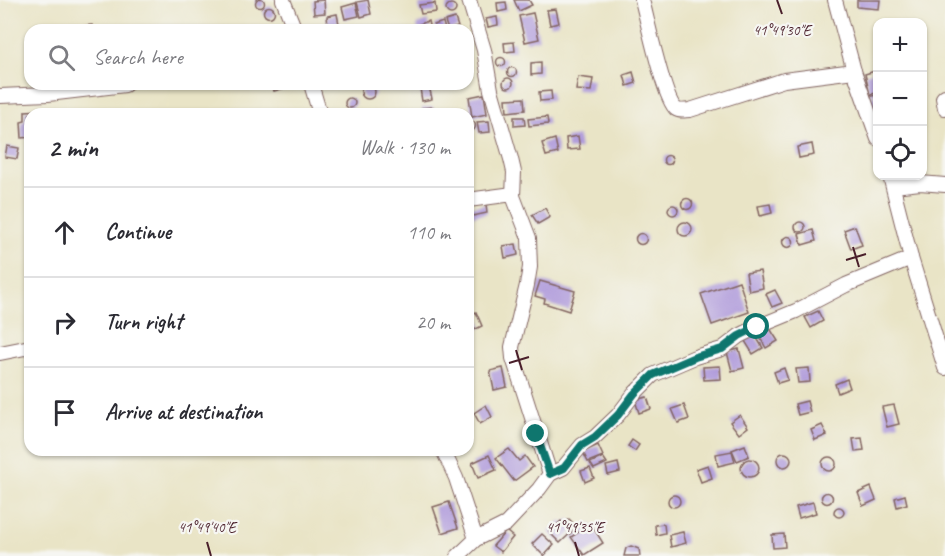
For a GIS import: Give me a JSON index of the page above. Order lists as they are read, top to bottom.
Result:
{
  "page": {
    "map_buttons": ["+", "−"],
    "search": "Search here",
    "heading": ["2 min", "Walk · 130 m"],
    "list": [
      ["Continue", "110 m"],
      ["Turn right", "20 m"],
      "Arrive at destination"
    ]
  },
  "coordinates": ["41°49'30\"E", "41°49'40\"E", "41°49'35\"E"]
}
